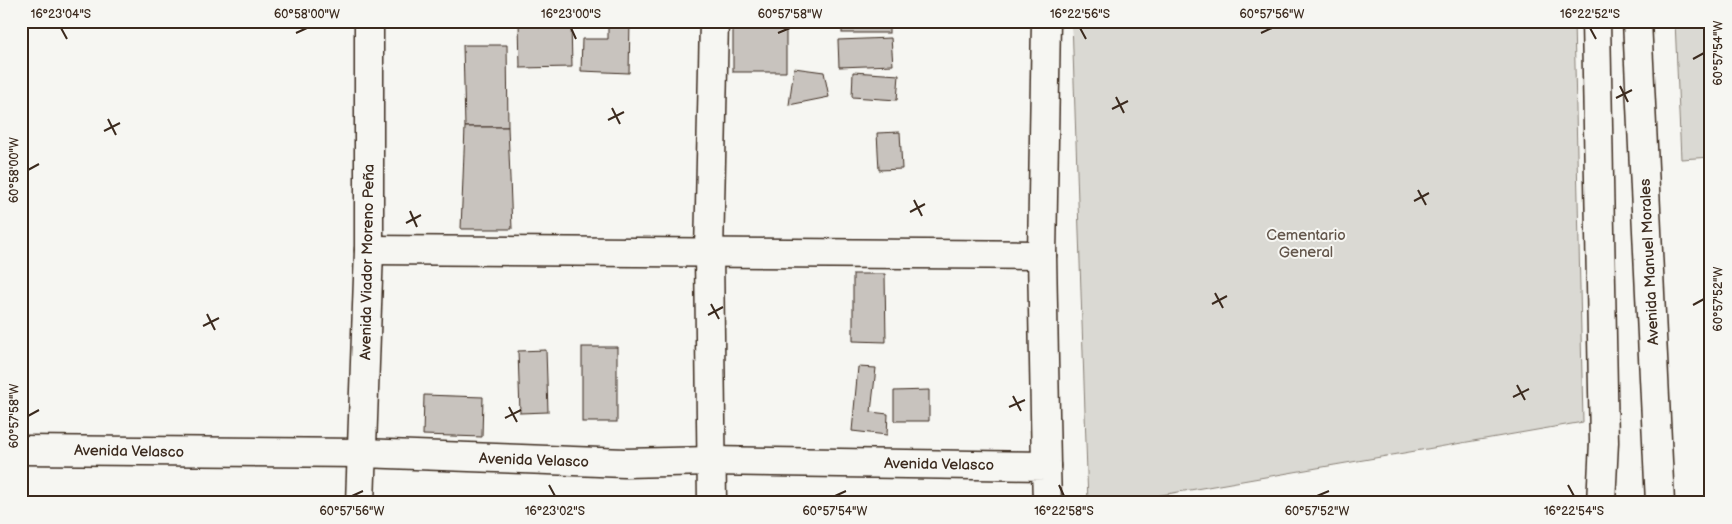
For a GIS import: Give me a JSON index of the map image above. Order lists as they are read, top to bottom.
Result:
{
  "streets": {
    "street": ["Avenida Viador Moreno Peña", "Avenida Manuel Morales", "Avenida Velasco"]
  },
  "crossings": [
    ["Avenida Viador Moreno Peña", "Avenida Velasco"]
  ],
  "parks": ["Cementario General"],
  "coordinates": [
    "16°23'04\"S",
    "60°58'00\"W",
    "16°23'00\"S",
    "60°57'58\"W",
    "16°22'56\"S",
    "60°57'56\"W",
    "16°22'52\"S",
    "60°57'54\"W",
    "60°57'52\"W",
    "16°23'02\"S",
    "16°22'58\"S",
    "16°22'54\"S"
  ]
}
